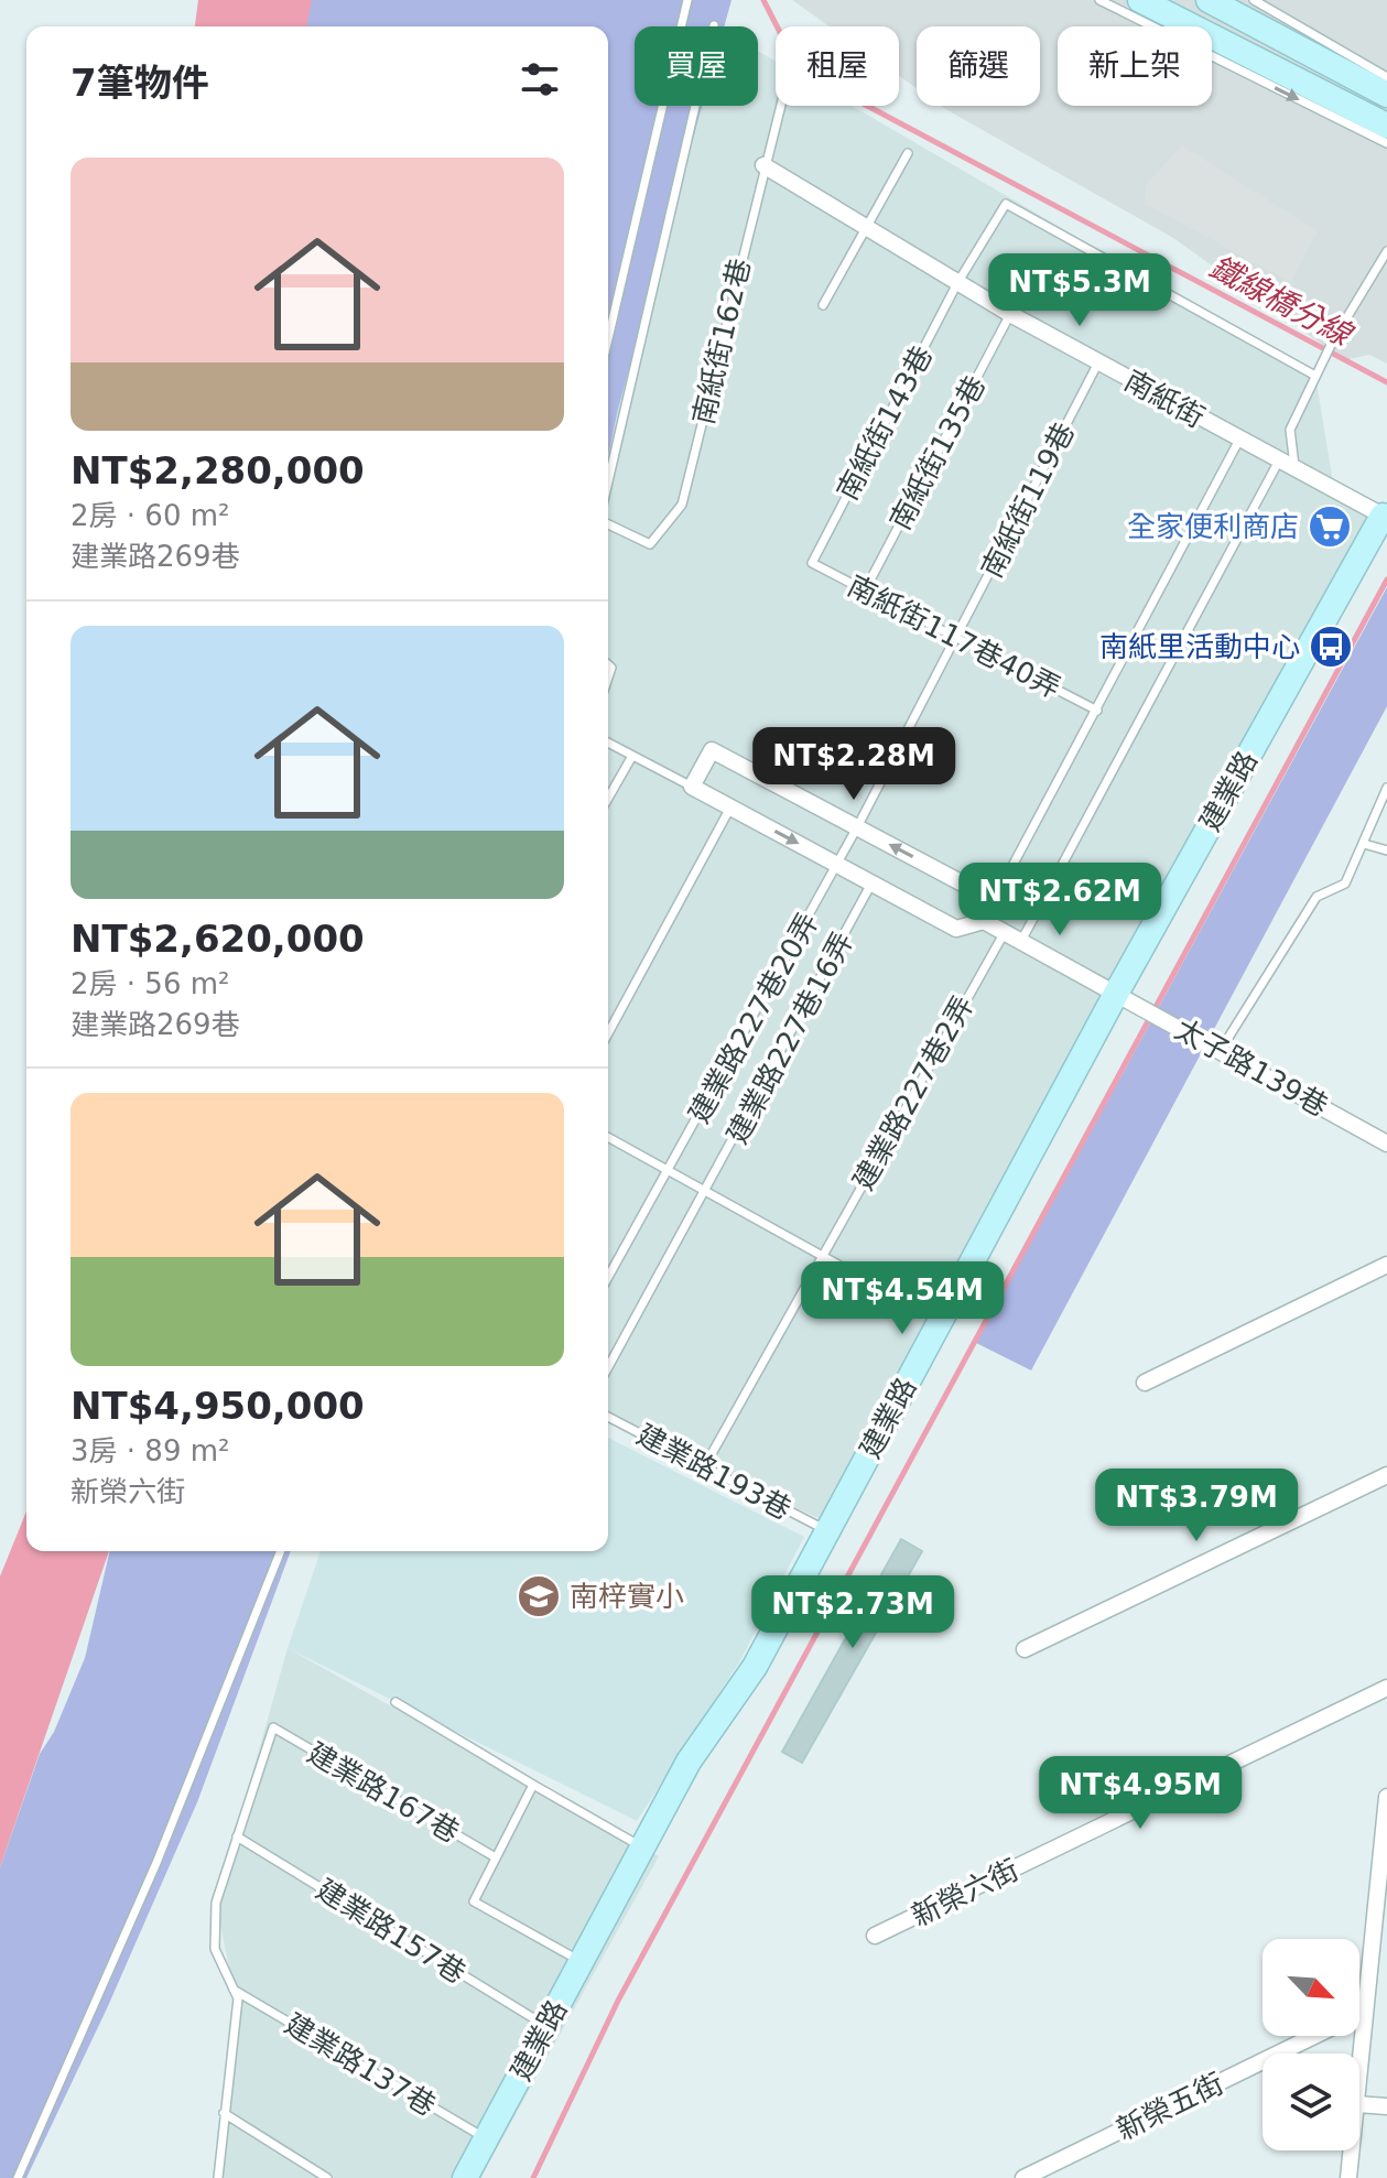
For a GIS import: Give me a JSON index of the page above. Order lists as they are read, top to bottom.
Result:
{
  "streets": {
    "street": [
      "南紙街",
      "建業路",
      "太子路139巷",
      "新榮六街",
      "新榮五街"
    ],
    "lane": [
      "南紙街162巷",
      "南紙街143巷",
      "南紙街135巷",
      "南紙街119巷",
      "南紙街117巷40弄",
      "建業路227巷20弄",
      "建業路227巷16弄",
      "建業路227巷2弄",
      "建業路193巷",
      "建業路167巷",
      "建業路157巷",
      "建業路137巷"
    ]
  },
  "crossings": [
    ["南紙街162巷", "南紙街"],
    ["南紙街", "南紙街143巷"],
    ["南紙街", "南紙街135巷"],
    ["南紙街", "南紙街119巷"],
    ["南紙街", "建業路"],
    ["南紙街143巷", "南紙街117巷40弄"],
    ["南紙街135巷", "南紙街117巷40弄"],
    ["南紙街119巷", "南紙街117巷40弄"],
    ["南紙街119巷", "建業路227巷20弄"],
    ["建業路", "太子路139巷"],
    ["建業路", "建業路193巷"],
    ["建業路", "建業路167巷"],
    ["建業路", "建業路157巷"],
    ["建業路", "建業路137巷"],
    ["太子路139巷", "建業路227巷2弄"],
    ["建業路227巷2弄", "建業路193巷"],
    ["建業路167巷", "建業路157巷"]
  ],
  "water": ["鐵線橋分線"],
  "places": {
    "supermarket": ["全家便利商店"],
    "bus stop": ["南紙里活動中心"],
    "school or university": ["南梓實小"]
  },
  "north": "bottom right",
  "page": {
    "chip": [
      "買屋",
      "租屋",
      "篩選",
      "新上架"
    ],
    "heading": "7筆物件",
    "list": [
      {
        "name": "NT$2,280,000",
        "note": "2房 · 60 m² · 建業路269巷"
      },
      {
        "name": "NT$2,620,000",
        "note": "2房 · 56 m² · 建業路269巷"
      },
      {
        "name": "NT$4,950,000",
        "note": "3房 · 89 m² · 新榮六街"
      }
    ],
    "price": [
      "NT$5.3M",
      "NT$2.28M",
      "NT$2.62M",
      "NT$4.54M",
      "NT$3.79M",
      "NT$2.73M",
      "NT$4.95M"
    ]
  }
}
